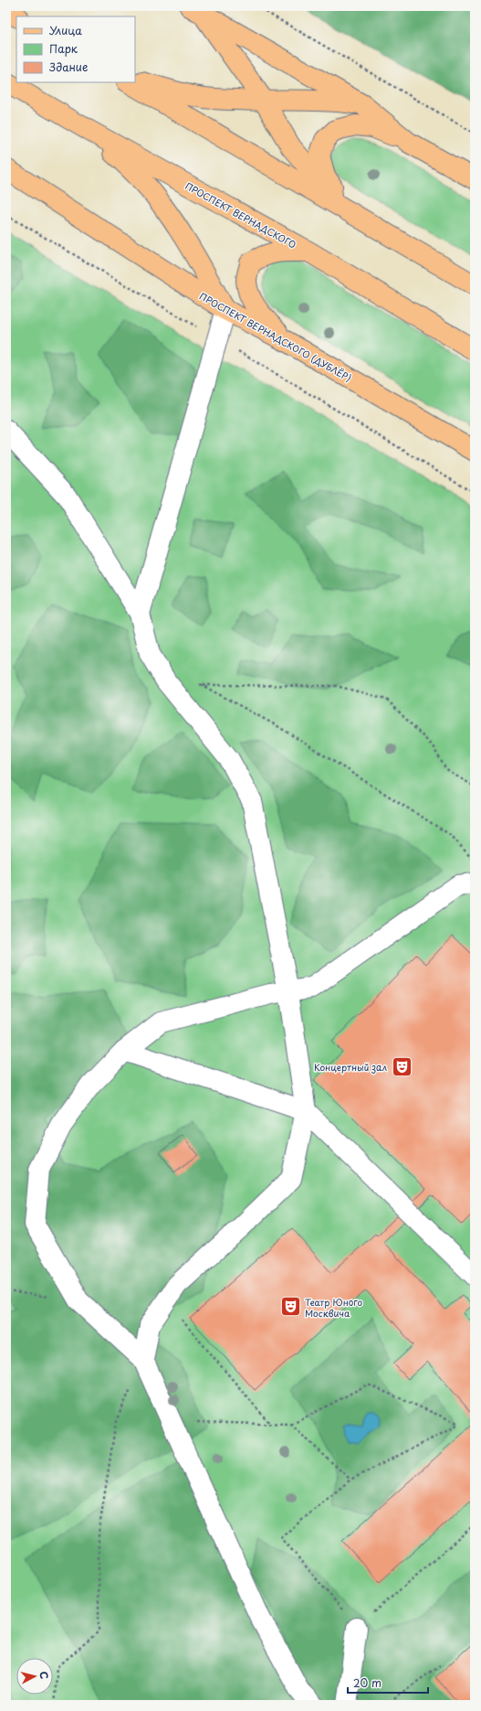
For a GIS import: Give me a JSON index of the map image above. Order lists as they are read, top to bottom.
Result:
{
  "streets": {
    "main road": ["ПРОСПЕКТ ВЕРНАДСКОГО", "ПРОСПЕКТ ВЕРНАДСКОГО (ДУБЛЁР)"]
  },
  "places": {
    "theatre": ["Концертный зал", "Театр Юного Москвича"]
  },
  "legend": ["Улица", "Парк", "Здание"],
  "scale_bar": "20 m",
  "north": "right"
}
